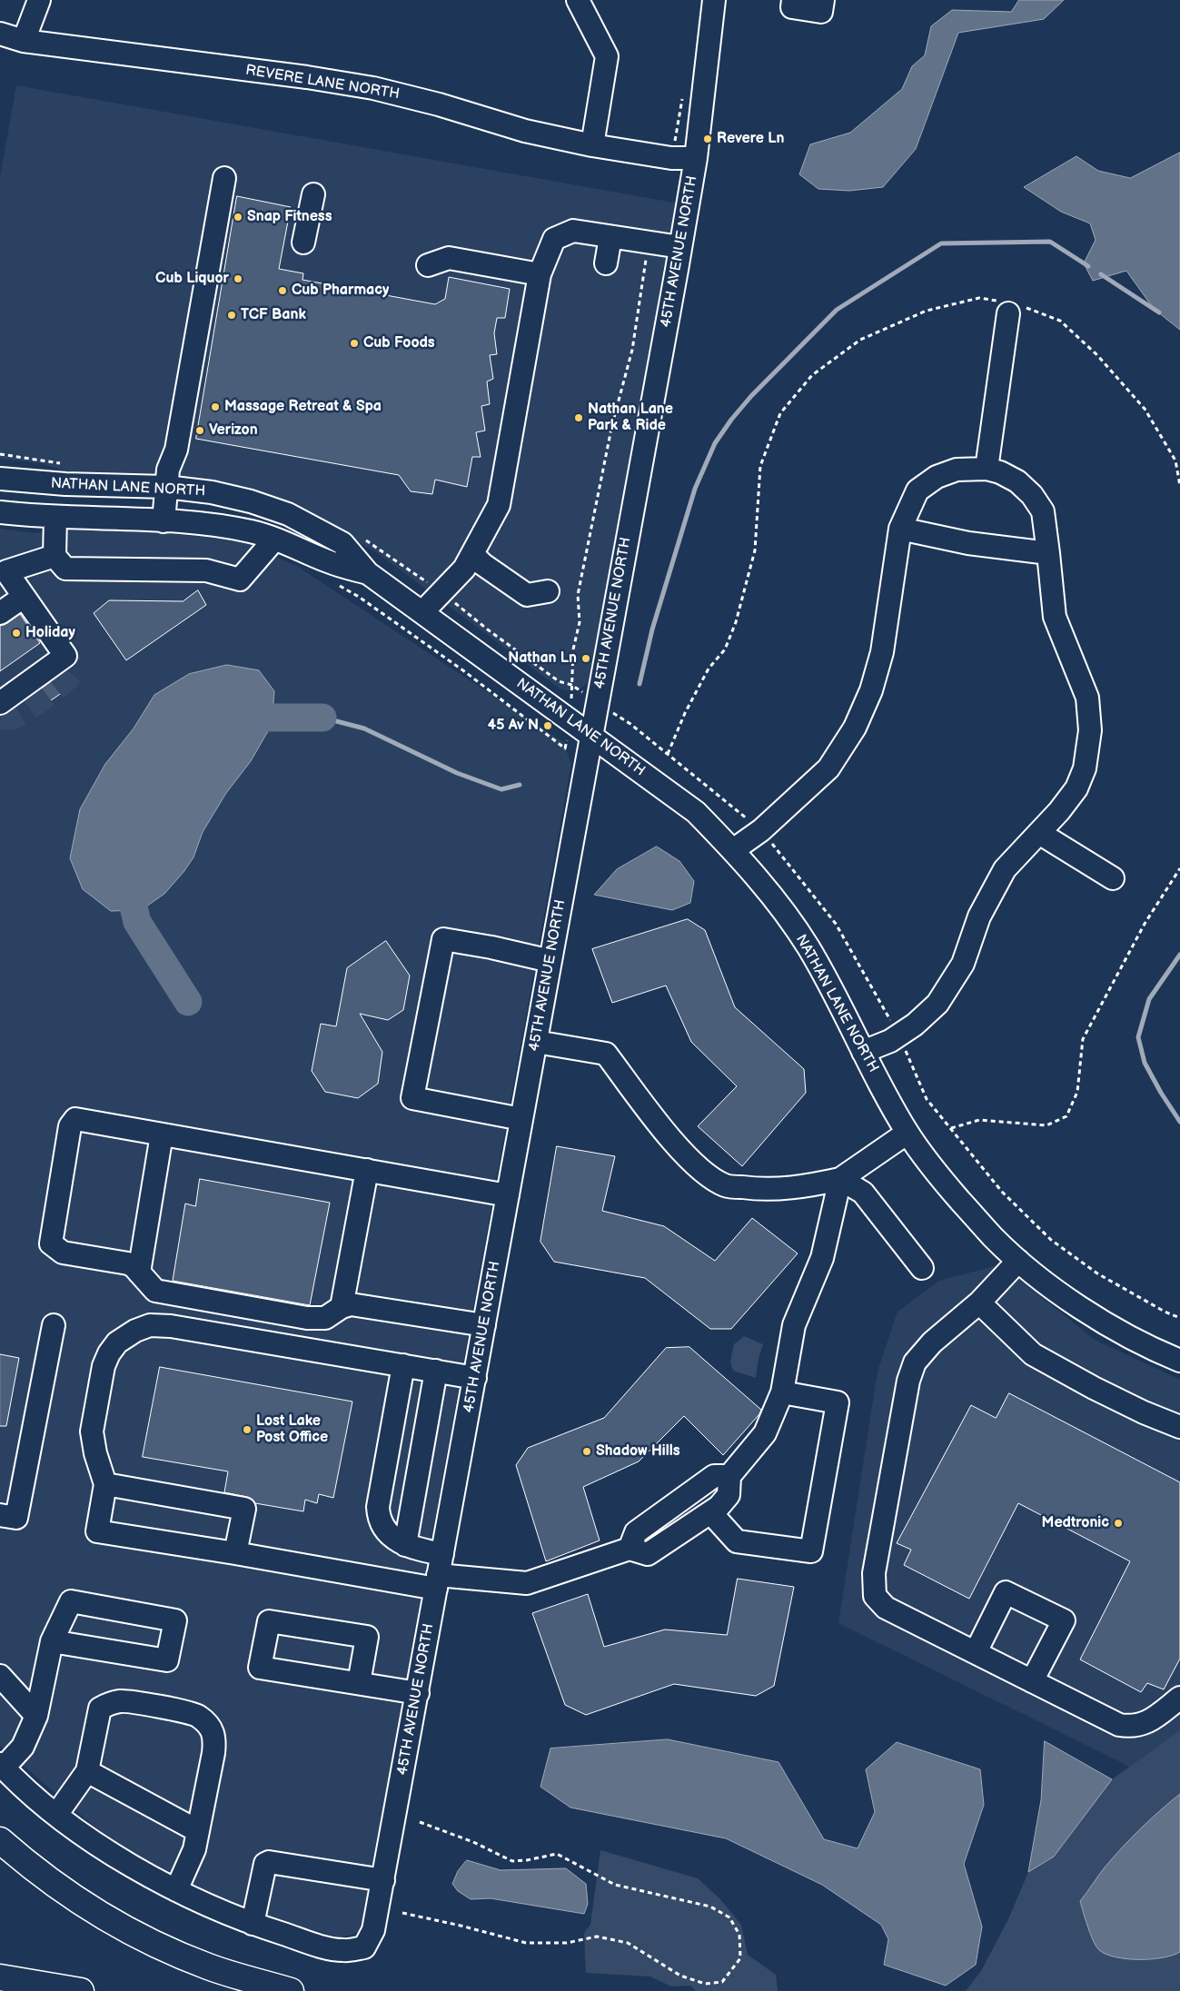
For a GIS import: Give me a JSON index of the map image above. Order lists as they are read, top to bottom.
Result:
{
  "streets": {
    "street": ["REVERE LANE NORTH", "45TH AVENUE NORTH", "NATHAN LANE NORTH"]
  },
  "crossings": [
    ["REVERE LANE NORTH", "45TH AVENUE NORTH"],
    ["45TH AVENUE NORTH", "NATHAN LANE NORTH"]
  ],
  "places": [
    "Revere Ln",
    "Snap Fitness",
    "Cub Liquor",
    "Cub Pharmacy",
    "TCF Bank",
    "Cub Foods",
    "Massage Retreat & Spa",
    "Nathan Lane Park & Ride",
    "Verizon",
    "Holiday",
    "Nathan Ln",
    "45 Av N",
    "Lost Lake Post Office",
    "Shadow Hills",
    "Medtronic"
  ]
}
